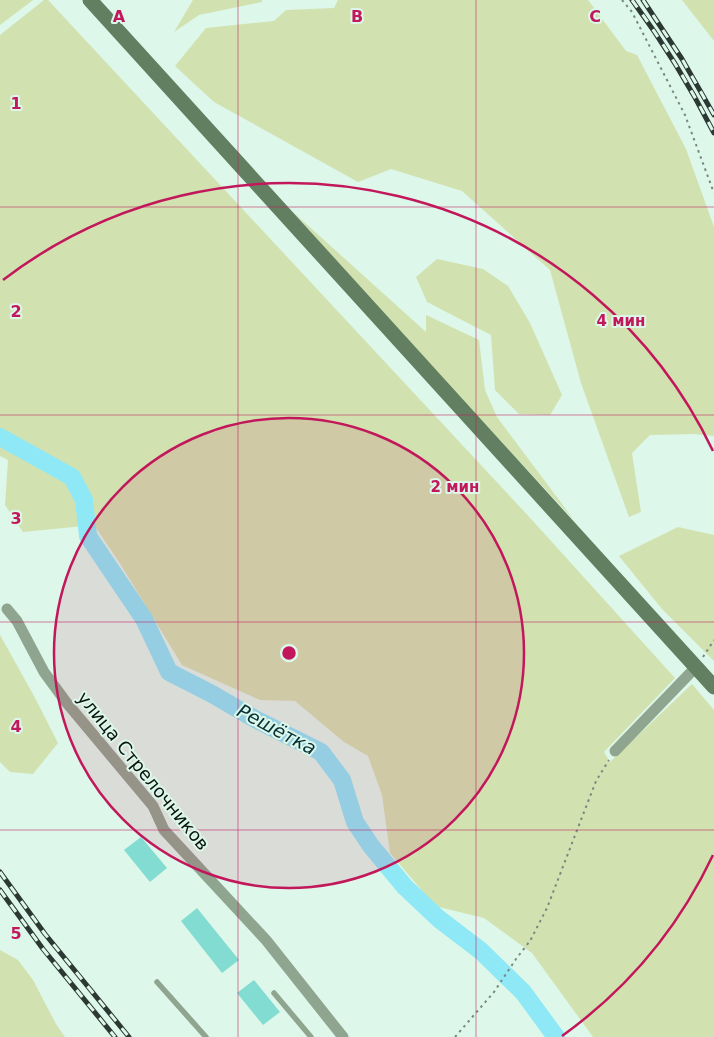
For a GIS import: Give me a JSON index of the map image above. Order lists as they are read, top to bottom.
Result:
{
  "streets": {
    "street": ["улица Стрелочников"]
  },
  "water": ["Решётка"],
  "grid": {
    "columns": ["A", "B", "C"],
    "rows": [
      "1",
      "2",
      "3",
      "4",
      "5"
    ]
  },
  "rings": ["4 мин", "2 мин"]
}
